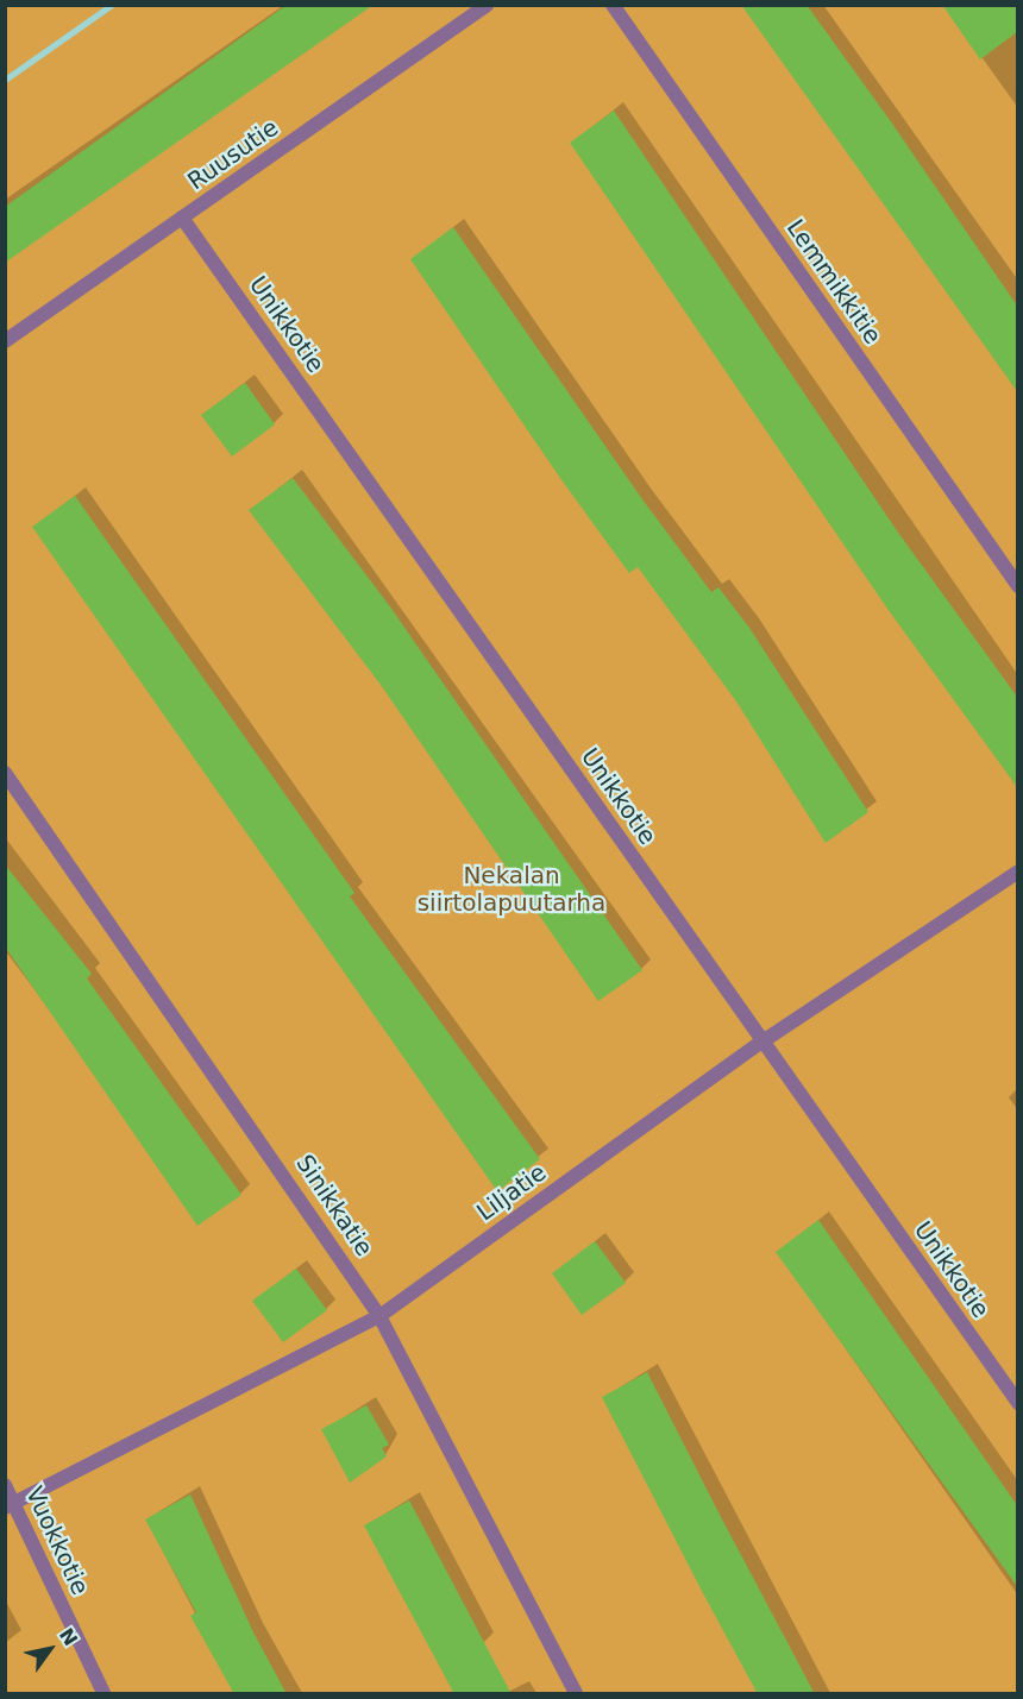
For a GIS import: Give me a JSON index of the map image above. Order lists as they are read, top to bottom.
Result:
{
  "streets": {
    "lane": [
      "Ruusutie",
      "Lemmikkitie",
      "Unikkotie",
      "Liljatie",
      "Sinikkatie",
      "Vuokkotie"
    ]
  },
  "crossings": [
    ["Ruusutie", "Unikkotie"],
    ["Unikkotie", "Liljatie"],
    ["Liljatie", "Sinikkatie"],
    ["Liljatie", "Vuokkotie"]
  ],
  "parks": ["Nekalan siirtolapuutarha"],
  "north": "top right"
}
